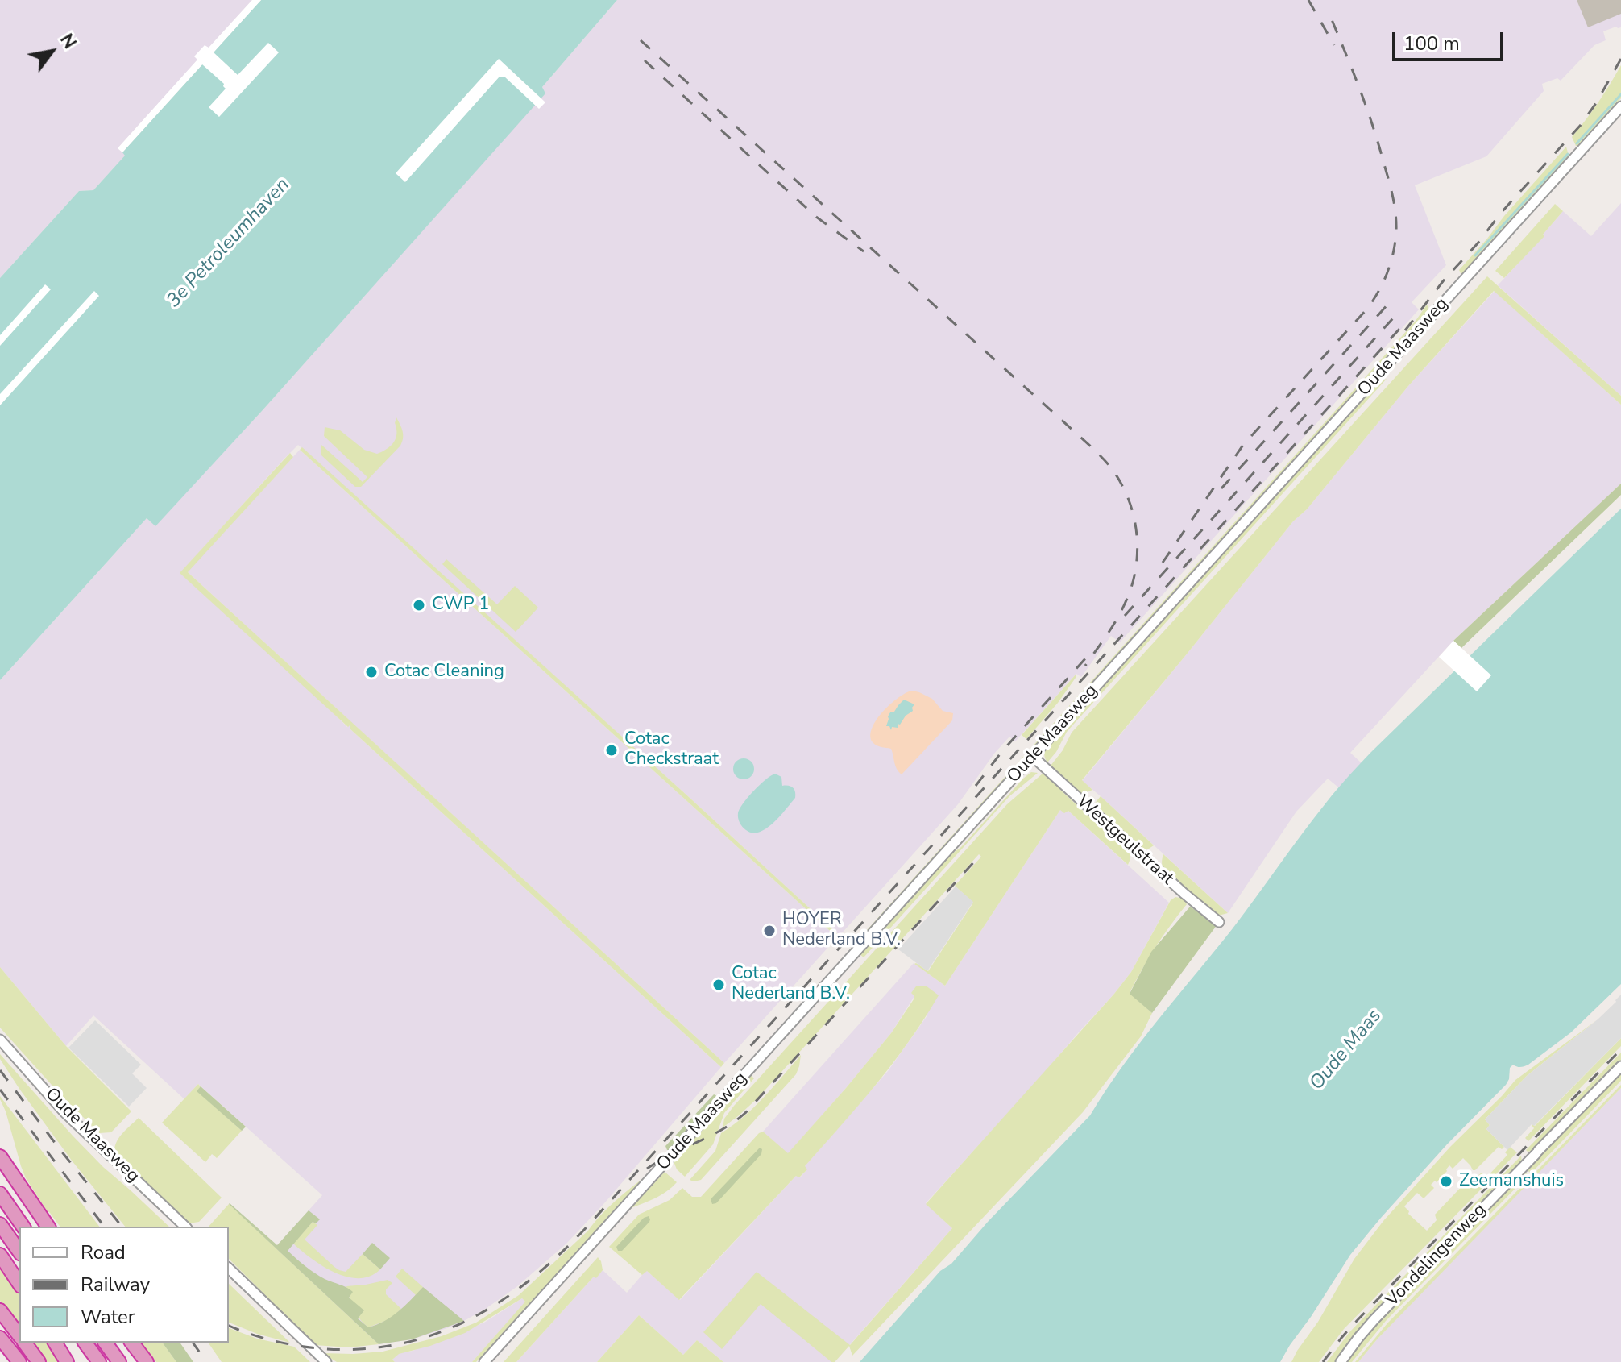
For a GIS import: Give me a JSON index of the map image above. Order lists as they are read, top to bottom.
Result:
{
  "streets": {
    "street": ["Oude Maasweg", "Westgeulstraat", "Vondelingenweg"]
  },
  "crossings": [
    ["Oude Maasweg", "Westgeulstraat"]
  ],
  "water": ["3e Petroleumhaven", "Oude Maas"],
  "places": [
    "CWP 1",
    "Cotac Cleaning",
    "Cotac Checkstraat",
    "HOYER Nederland B.V.",
    "Cotac Nederland B.V.",
    "Zeemanshuis"
  ],
  "legend": ["Road", "Railway", "Water"],
  "scale_bar": "100 m",
  "north": "top right"
}
